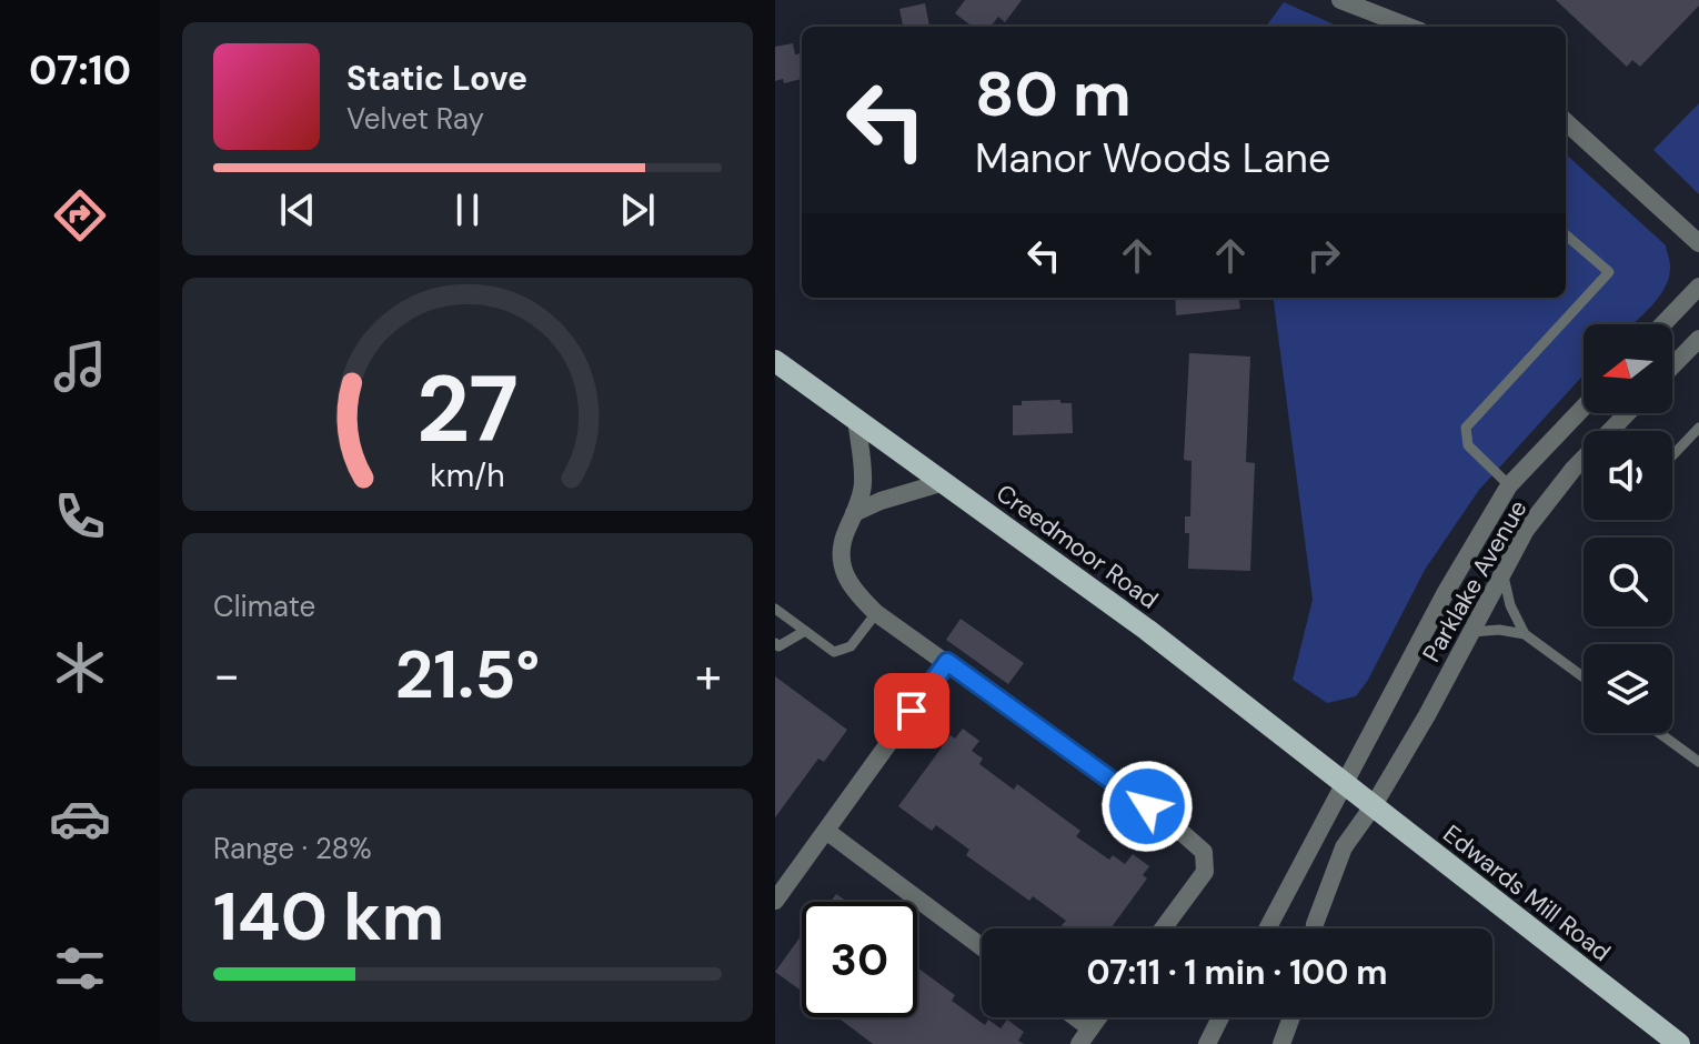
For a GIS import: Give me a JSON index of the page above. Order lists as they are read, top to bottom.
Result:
{
  "streets": {
    "main road": ["Creedmoor Road", "Edwards Mill Road"],
    "street": ["Parklake Avenue"]
  },
  "crossings": [
    ["Creedmoor Road", "Parklake Avenue"],
    ["Creedmoor Road", "Edwards Mill Road"],
    ["Parklake Avenue", "Edwards Mill Road"]
  ],
  "north": "left",
  "page": {
    "tabs": "07:10",
    "turn": ["80 m", "Manor Woods Lane"],
    "song": ["Static Love", "Velvet Ray"],
    "tile": [
      "Climate",
      ["Range · 28%", "140 km"]
    ],
    "heat": ["−", "21.5°", "+"],
    "limit": "30",
    "trip": "07:11 · 1 min · 100 m",
    "gauge": ["27", "km/h"]
  }
}
